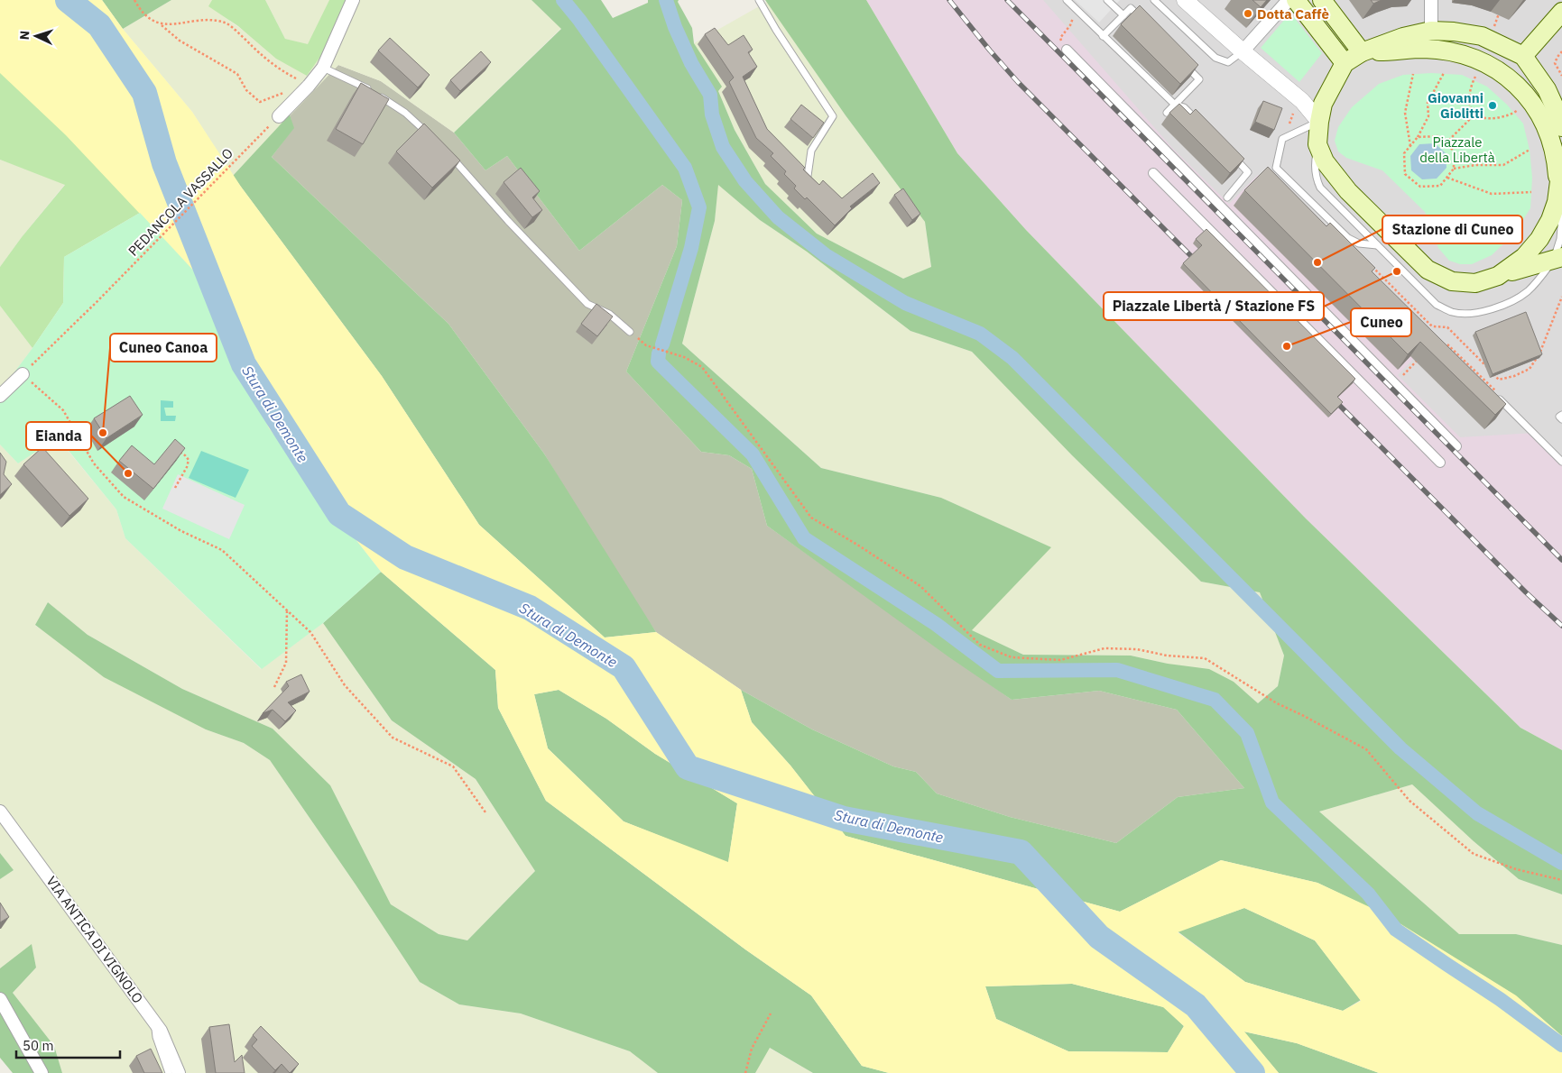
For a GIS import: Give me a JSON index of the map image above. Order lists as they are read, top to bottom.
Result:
{
  "streets": {
    "street": ["VIA ANTICA DI VIGNOLO"],
    "path": ["PEDANCOLA VASSALLO"]
  },
  "water": ["Stura di Demonte"],
  "parks": ["Piazzale della Libertà"],
  "places": [
    "Dotta Caffè",
    "Giovanni Giolitti",
    "Stazione di Cuneo",
    "Piazzale Libertà / Stazione FS",
    "Cuneo",
    "Cuneo Canoa",
    "Eianda"
  ],
  "scale_bar": "50 m",
  "north": "left"
}
